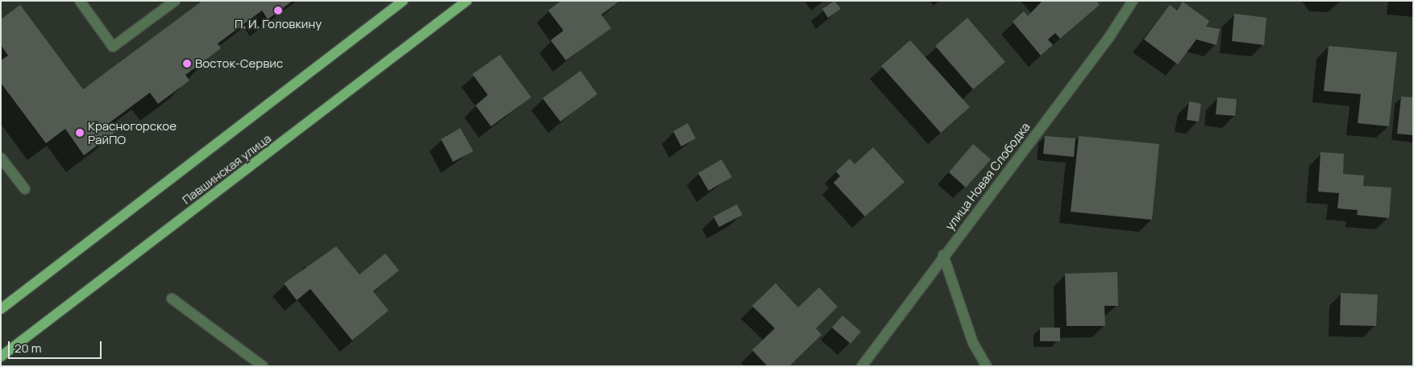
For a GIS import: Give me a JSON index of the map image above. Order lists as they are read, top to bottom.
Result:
{
  "streets": {
    "main road": ["Павшинская улица"],
    "street": ["улица Новая Слободка"]
  },
  "places": ["П. И. Головкину", "Восток-Сервис", "Красногорское РайПО"],
  "scale_bar": "20 m"
}
